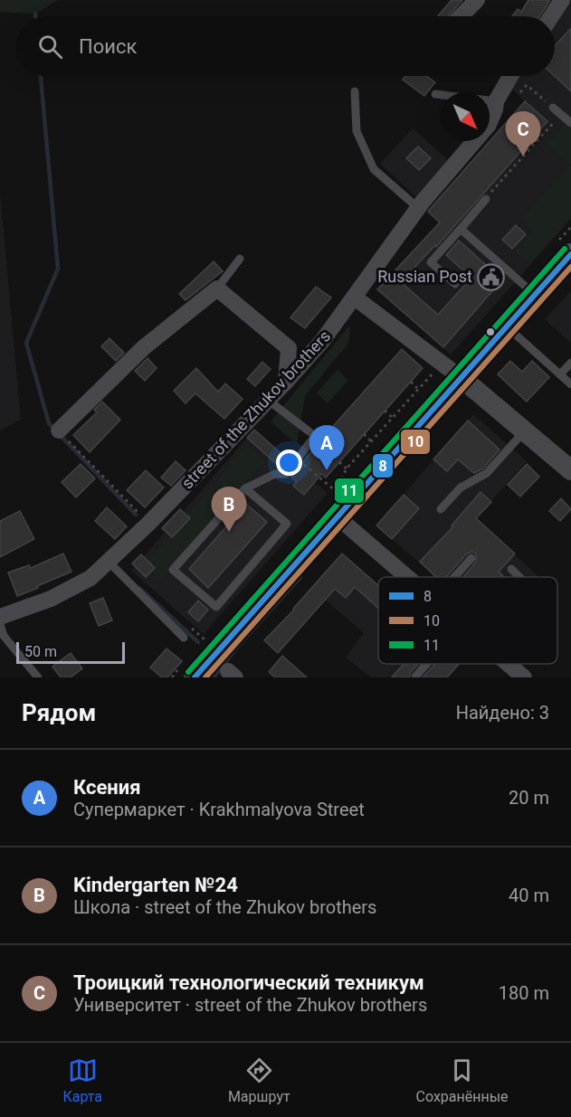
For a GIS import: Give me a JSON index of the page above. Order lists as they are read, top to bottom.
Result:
{
  "streets": {
    "street": ["street of the Zhukov brothers"]
  },
  "places": {
    "public building": ["Russian Post"]
  },
  "lines": ["transit line 11", "transit line 8", "transit line 10"],
  "legend": ["8", "10", "11"],
  "scale_bar": "50 m",
  "north": "bottom right",
  "page": {
    "search": "Поиск",
    "pins": ["C", "A", "B"],
    "scale": "50 m",
    "heading": ["Рядом", "Найдено: 3"],
    "list": [
      {
        "mark": "A",
        "name": "Ксения",
        "note": "Супермаркет · Krakhmalyova Street",
        "value": "20 m"
      },
      {
        "mark": "B",
        "name": "Kindergarten №24",
        "note": "Школа · street of the Zhukov brothers",
        "value": "40 m"
      },
      {
        "mark": "C",
        "name": "Троицкий технологический техникум",
        "note": "Университет · street of the Zhukov brothers",
        "value": "180 m"
      }
    ],
    "nav": ["Карта", "Маршрут", "Сохранённые"]
  }
}
